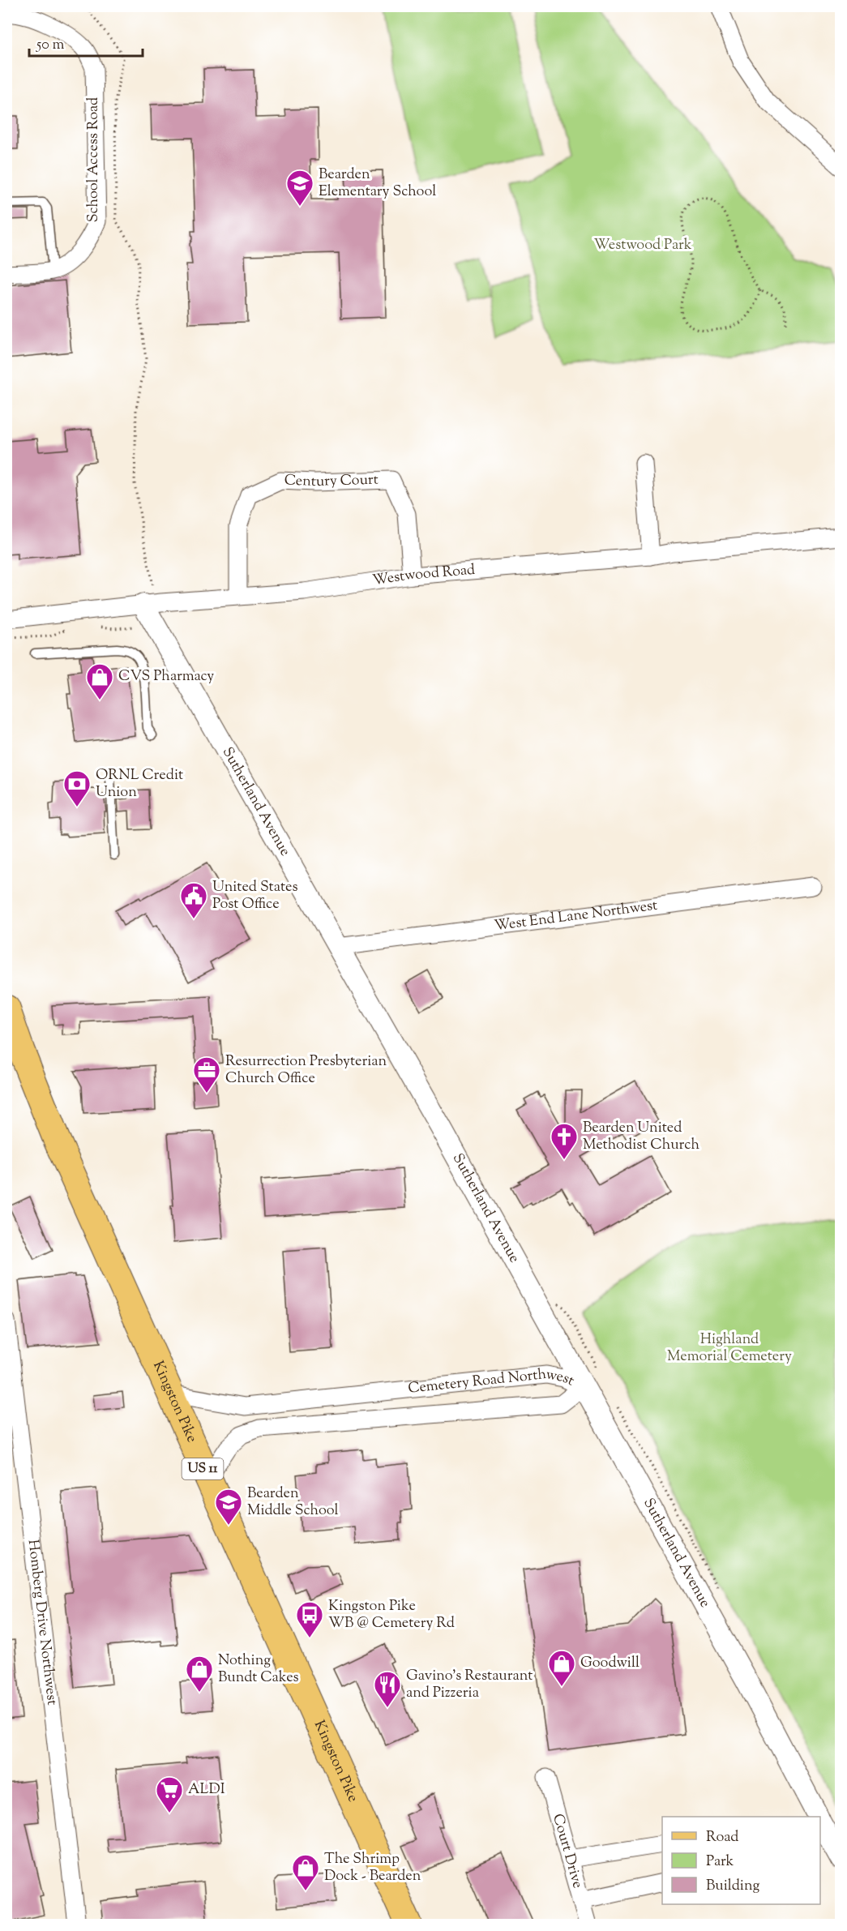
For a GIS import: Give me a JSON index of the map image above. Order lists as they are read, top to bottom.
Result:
{
  "streets": {
    "main road": ["Kingston Pike", "US 11"],
    "street": [
      "School Access Road",
      "Century Court",
      "Westwood Road",
      "Sutherland Avenue",
      "West End Lane Northwest",
      "Cemetery Road Northwest",
      "Homberg Drive Northwest",
      "Court Drive"
    ]
  },
  "crossings": [
    ["Century Court", "Westwood Road"],
    ["Westwood Road", "Sutherland Avenue"],
    ["Sutherland Avenue", "West End Lane Northwest"],
    ["Sutherland Avenue", "Cemetery Road Northwest"],
    ["Cemetery Road Northwest", "Kingston Pike"]
  ],
  "parks": ["Westwood Park", "Highland Memorial Cemetery"],
  "places": {
    "school or university": ["Bearden Elementary School", "Bearden Middle School"],
    "shop": [
      "CVS Pharmacy",
      "Goodwill",
      "Nothing Bundt Cakes",
      "The Shrimp Dock - Bearden"
    ],
    "bank": ["ORNL Credit Union"],
    "public building": ["United States Post Office"],
    "office": ["Resurrection Presbyterian Church Office"],
    "church": ["Bearden United Methodist Church"],
    "bus stop": ["Kingston Pike WB @ Cemetery Rd"],
    "restaurant": ["Gavino's Restaurant and Pizzeria"],
    "supermarket": ["ALDI"]
  },
  "legend": ["Road", "Park", "Building"],
  "scale_bar": "50 m"
}
